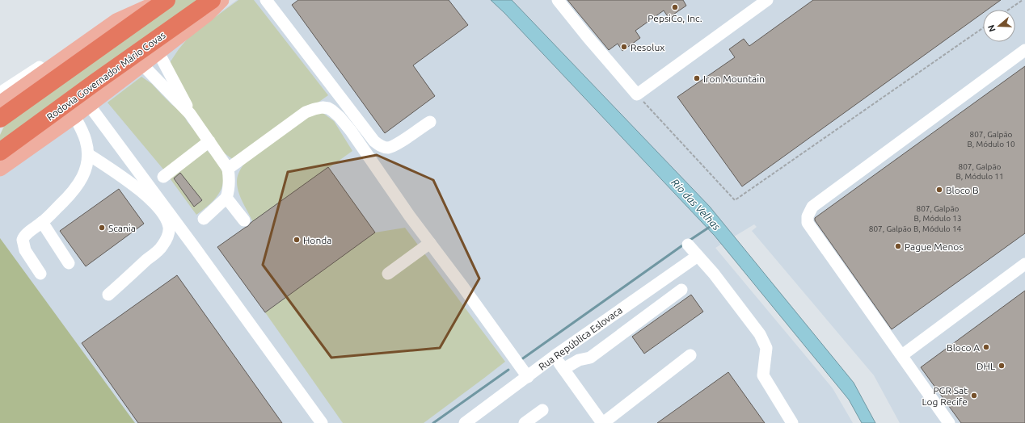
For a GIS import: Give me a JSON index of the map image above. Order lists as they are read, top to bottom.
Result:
{
  "streets": {
    "highway": ["Rodovia Governador Mário Covas"],
    "lane": ["Rua República Eslovaca"]
  },
  "water": ["Rio das Velhas"],
  "places": [
    "PepsiCo, Inc.",
    "Resolux",
    "Iron Mountain",
    "Bloco B",
    "Scania",
    "Honda",
    "Pague Menos",
    "Bloco A",
    "DHL",
    "PGR Sat Log Recife"
  ],
  "house_numbers": [
    "807, Galpão B, Módulo 10",
    "807, Galpão B, Módulo 11",
    "807, Galpão B, Módulo 13",
    "807, Galpão B, Módulo 14"
  ],
  "north": "left"
}
